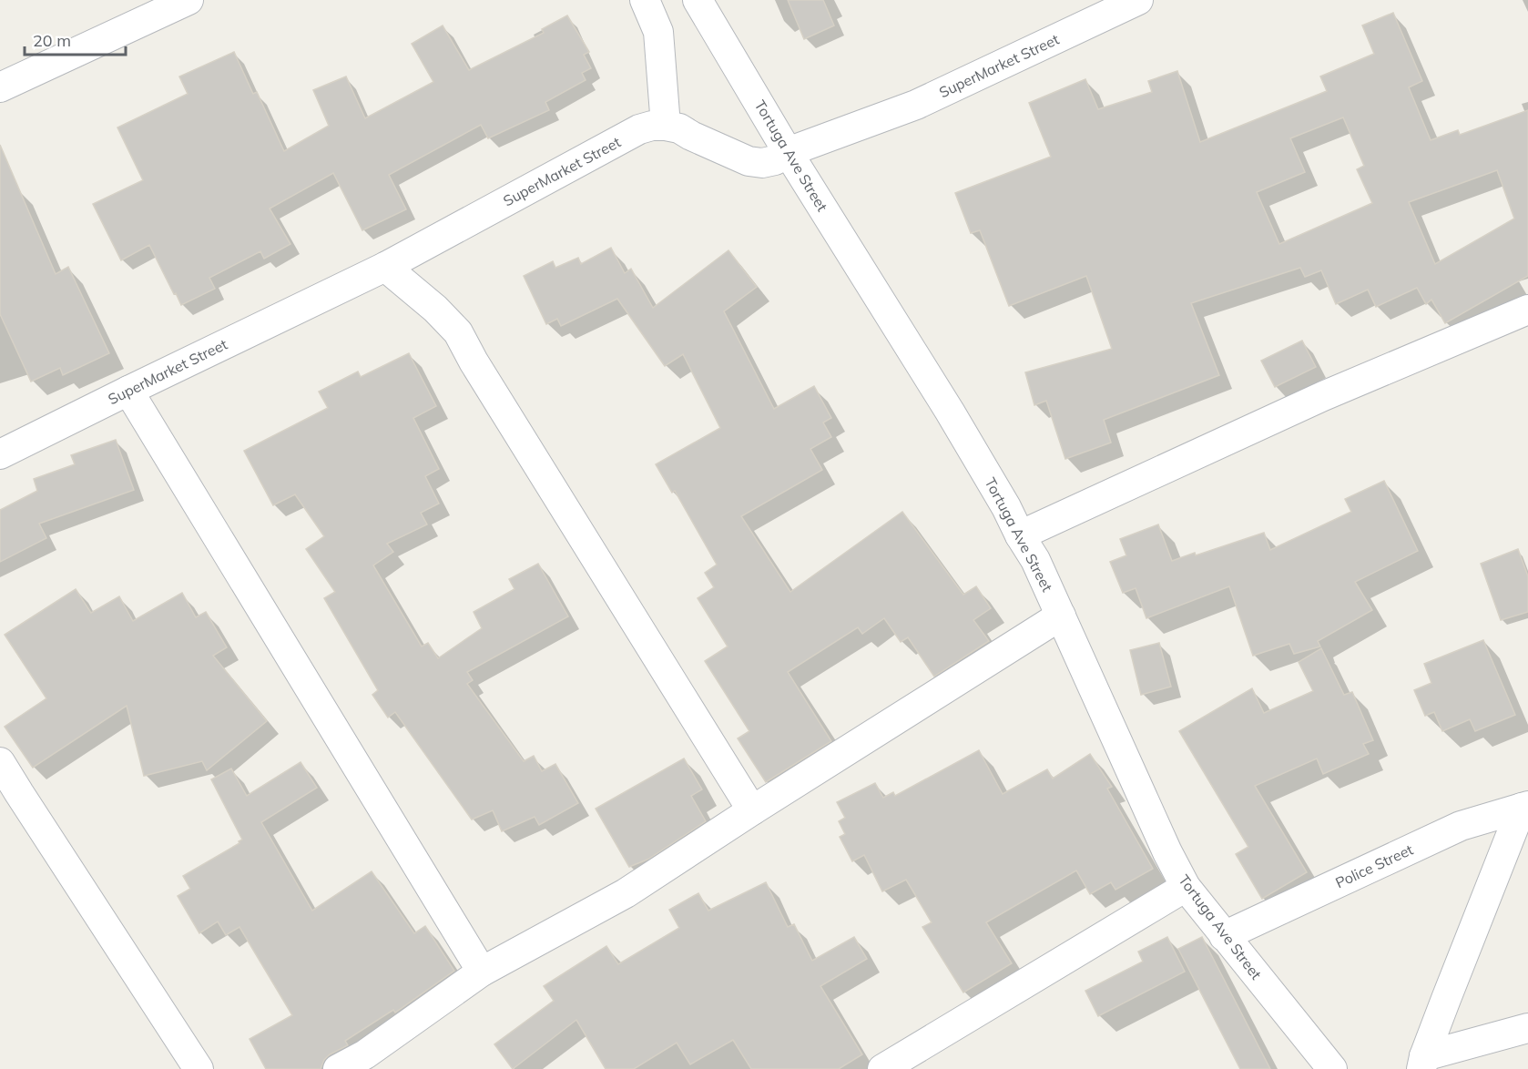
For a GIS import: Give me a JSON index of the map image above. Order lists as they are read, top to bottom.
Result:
{
  "streets": {
    "street": ["SuperMarket Street", "Tortuga Ave Street", "Police Street"]
  },
  "crossings": [
    ["SuperMarket Street", "Tortuga Ave Street"],
    ["Tortuga Ave Street", "Police Street"]
  ],
  "scale_bar": "20 m"
}
